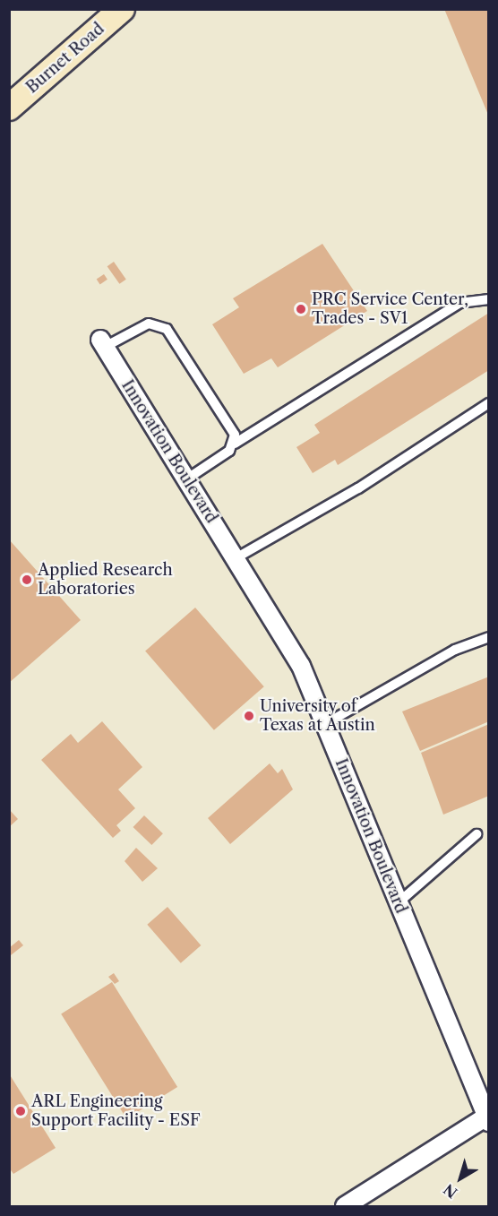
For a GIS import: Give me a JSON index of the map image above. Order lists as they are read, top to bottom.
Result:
{
  "streets": {
    "main road": ["Burnet Road"],
    "street": ["Innovation Boulevard"]
  },
  "places": [
    "PRC Service Center, Trades - SV1",
    "Applied Research Laboratories",
    "University of Texas at Austin",
    "ARL Engineering Support Facility - ESF"
  ],
  "north": "bottom left"
}
